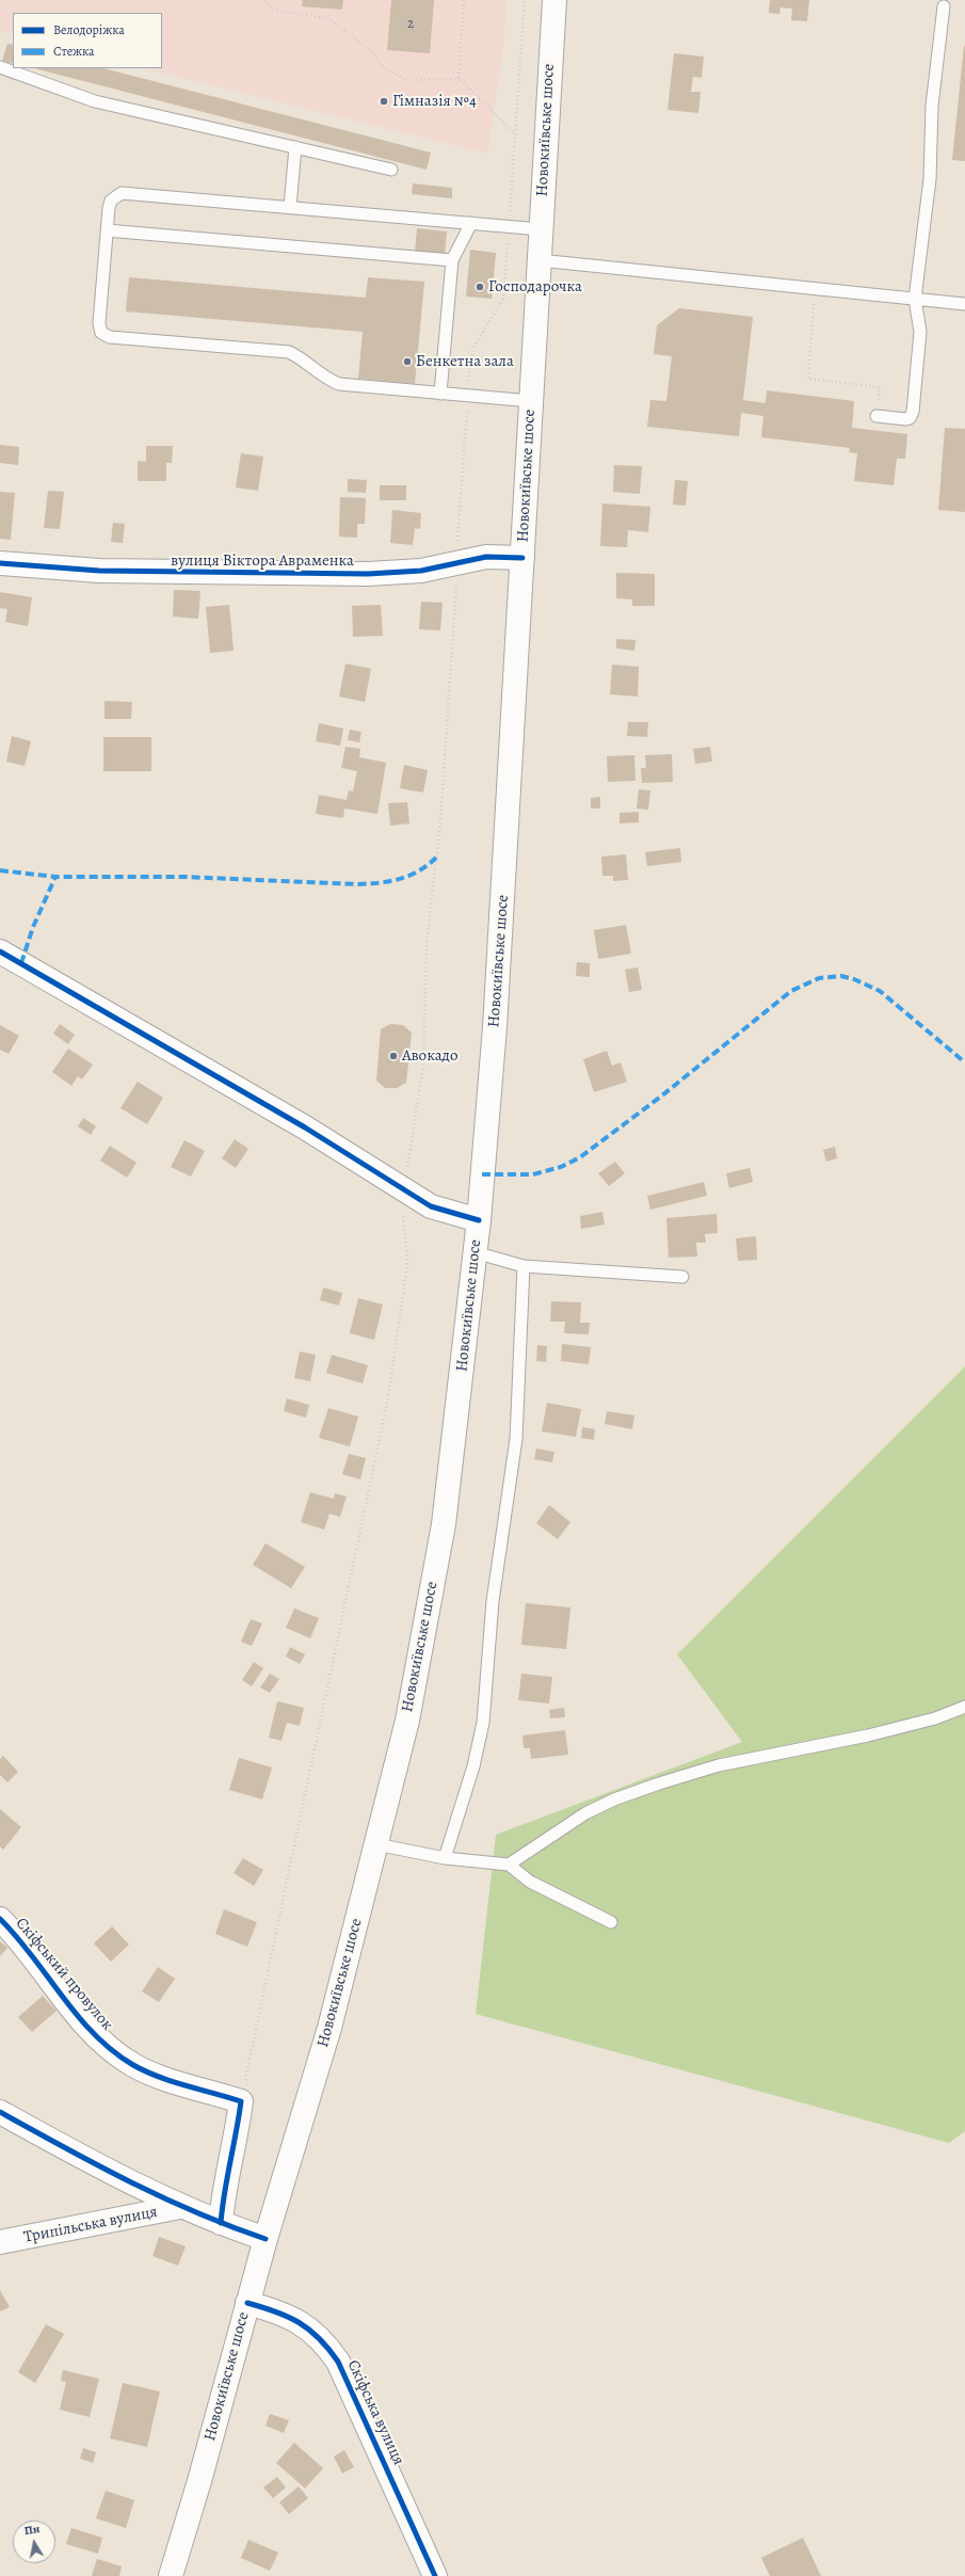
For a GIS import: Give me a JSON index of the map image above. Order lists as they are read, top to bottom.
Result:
{
  "streets": {
    "main road": [
      "Новокиївське шосе",
      "вулиця Віктора Авраменка",
      "Скіфський провулок",
      "Трипільська вулиця",
      "Скіфська вулиця"
    ]
  },
  "crossings": [
    ["Новокиївське шосе", "вулиця Віктора Авраменка"],
    ["Новокиївське шосе", "Скіфська вулиця"]
  ],
  "places": [
    "Гімназія №4",
    "Господарочка",
    "Бенкетна зала",
    "Авокадо"
  ],
  "house_numbers": ["2"],
  "legend": ["Велодоріжка", "Стежка"],
  "north": "top"
}
